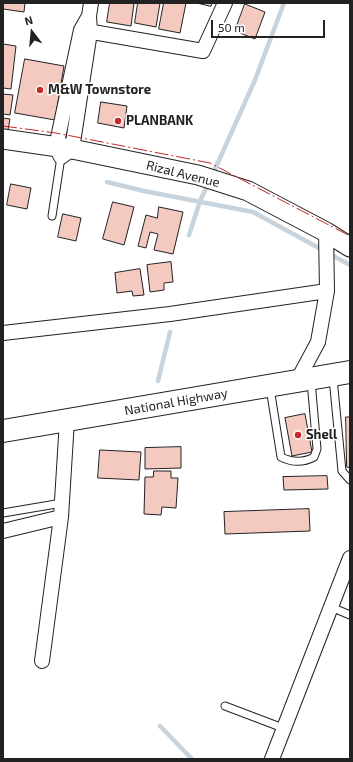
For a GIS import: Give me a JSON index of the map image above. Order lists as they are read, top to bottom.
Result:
{
  "streets": {
    "main road": ["Rizal Avenue", "National Highway"]
  },
  "places": ["M&W Townstore", "PLANBANK", "Shell"],
  "scale_bar": "50 m",
  "north": "top"
}
